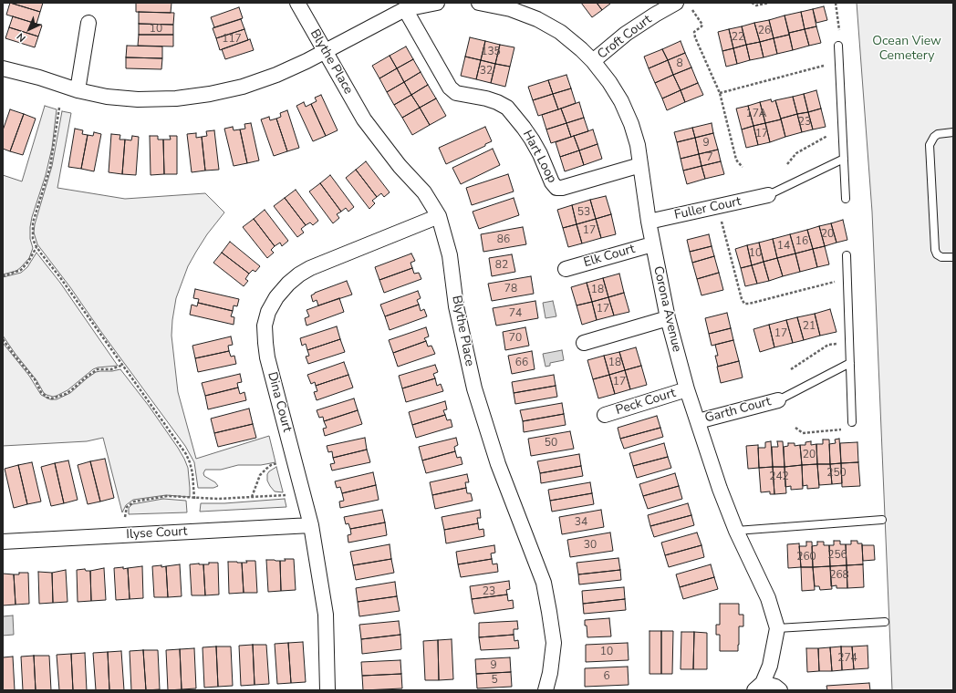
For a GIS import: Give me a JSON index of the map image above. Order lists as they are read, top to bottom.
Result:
{
  "streets": {
    "street": [
      "Croft Court",
      "Blythe Place",
      "Hart Loop",
      "Fuller Court",
      "Elk Court",
      "Corona Avenue",
      "Dina Court",
      "Peck Court",
      "Garth Court",
      "Ilyse Court"
    ]
  },
  "crossings": [
    ["Croft Court", "Corona Avenue"],
    ["Blythe Place", "Dina Court"],
    ["Hart Loop", "Corona Avenue"],
    ["Fuller Court", "Corona Avenue"],
    ["Elk Court", "Corona Avenue"],
    ["Corona Avenue", "Peck Court"],
    ["Corona Avenue", "Garth Court"],
    ["Dina Court", "Ilyse Court"]
  ],
  "parks": ["Ocean View Cemetery"],
  "house_numbers": [
    "10",
    "26",
    "22",
    "117",
    "135",
    "8",
    "32",
    "17A",
    "23",
    "17",
    "9",
    "7",
    "53",
    "17",
    "20",
    "86",
    "16",
    "14",
    "10",
    "82",
    "78",
    "18",
    "17",
    "74",
    "21",
    "17",
    "70",
    "66",
    "18",
    "17",
    "50",
    "20",
    "250",
    "242",
    "34",
    "30",
    "256",
    "260",
    "268",
    "23",
    "10",
    "274",
    "9",
    "6",
    "5"
  ],
  "north": "bottom left"
}
